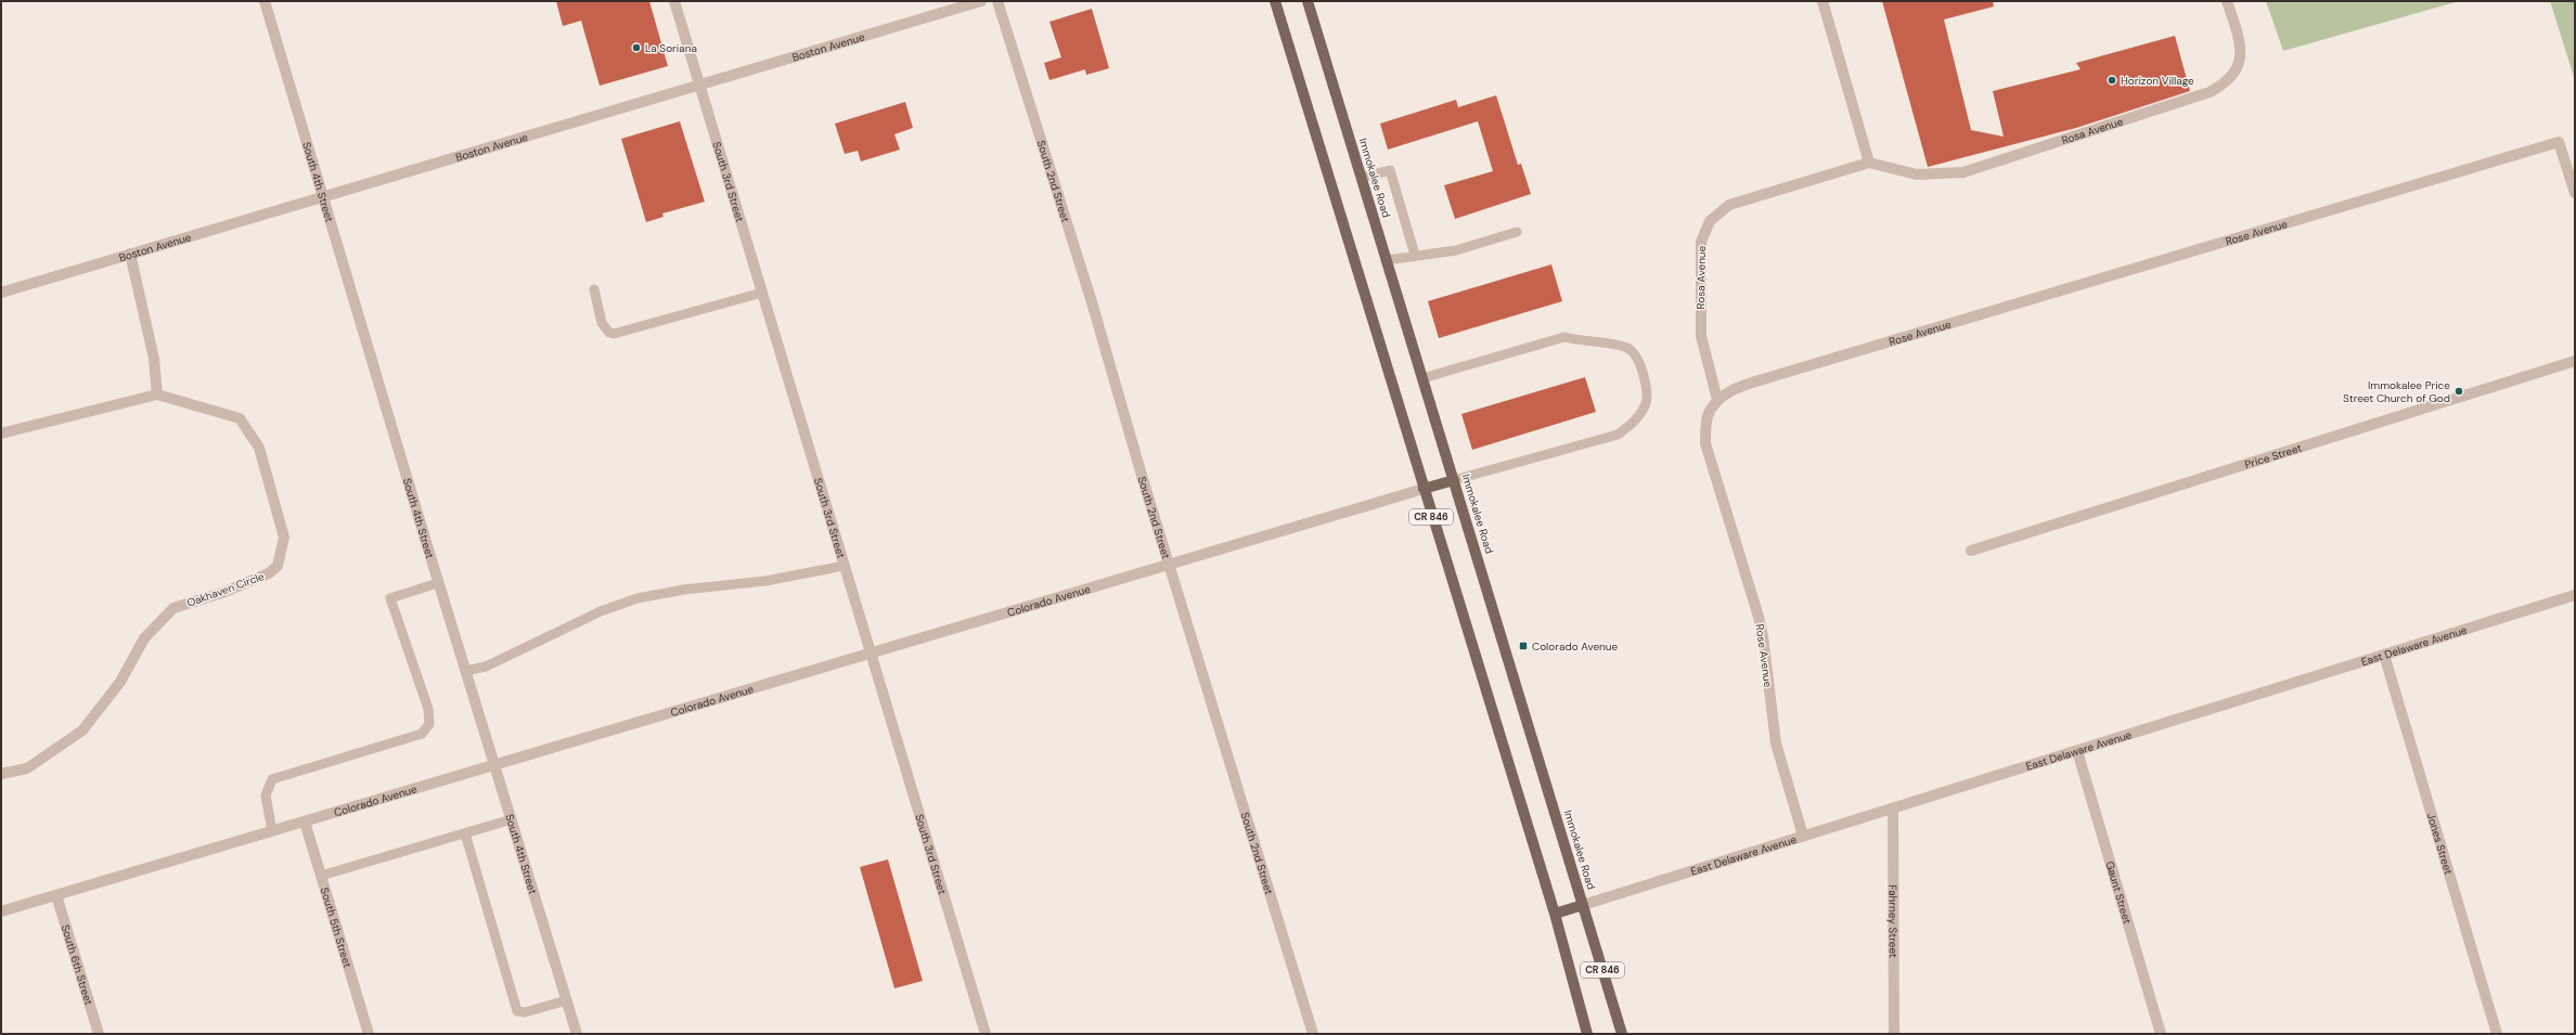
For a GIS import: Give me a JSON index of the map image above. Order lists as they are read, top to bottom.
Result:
{
  "streets": {
    "main road": ["Immokalee Road", "CR 846"],
    "street": [
      "Boston Avenue",
      "Rosa Avenue",
      "South 3rd Street",
      "South 2nd Street",
      "South 4th Street",
      "Rose Avenue",
      "Price Street",
      "Oakhaven Circle",
      "Colorado Avenue",
      "East Delaware Avenue",
      "Jones Street",
      "Gaunt Street",
      "Fahrney Street",
      "South 5th Street",
      "South 6th Street"
    ]
  },
  "crossings": [
    ["Boston Avenue", "South 3rd Street"],
    ["Boston Avenue", "South 4th Street"],
    ["Rosa Avenue", "Rose Avenue"],
    ["Immokalee Road", "East Delaware Avenue"],
    ["South 3rd Street", "Colorado Avenue"],
    ["South 2nd Street", "Colorado Avenue"],
    ["South 4th Street", "Colorado Avenue"],
    ["Rose Avenue", "East Delaware Avenue"],
    ["CR 846", "Colorado Avenue"],
    ["Colorado Avenue", "South 5th Street"],
    ["Colorado Avenue", "South 6th Street"],
    ["East Delaware Avenue", "Jones Street"],
    ["East Delaware Avenue", "Gaunt Street"],
    ["East Delaware Avenue", "Fahrney Street"]
  ],
  "places": {
    "other": ["La Soriana", "Horizon Village", "Immokalee Price Street Church of God"],
    "transit": ["Colorado Avenue"]
  }
}
